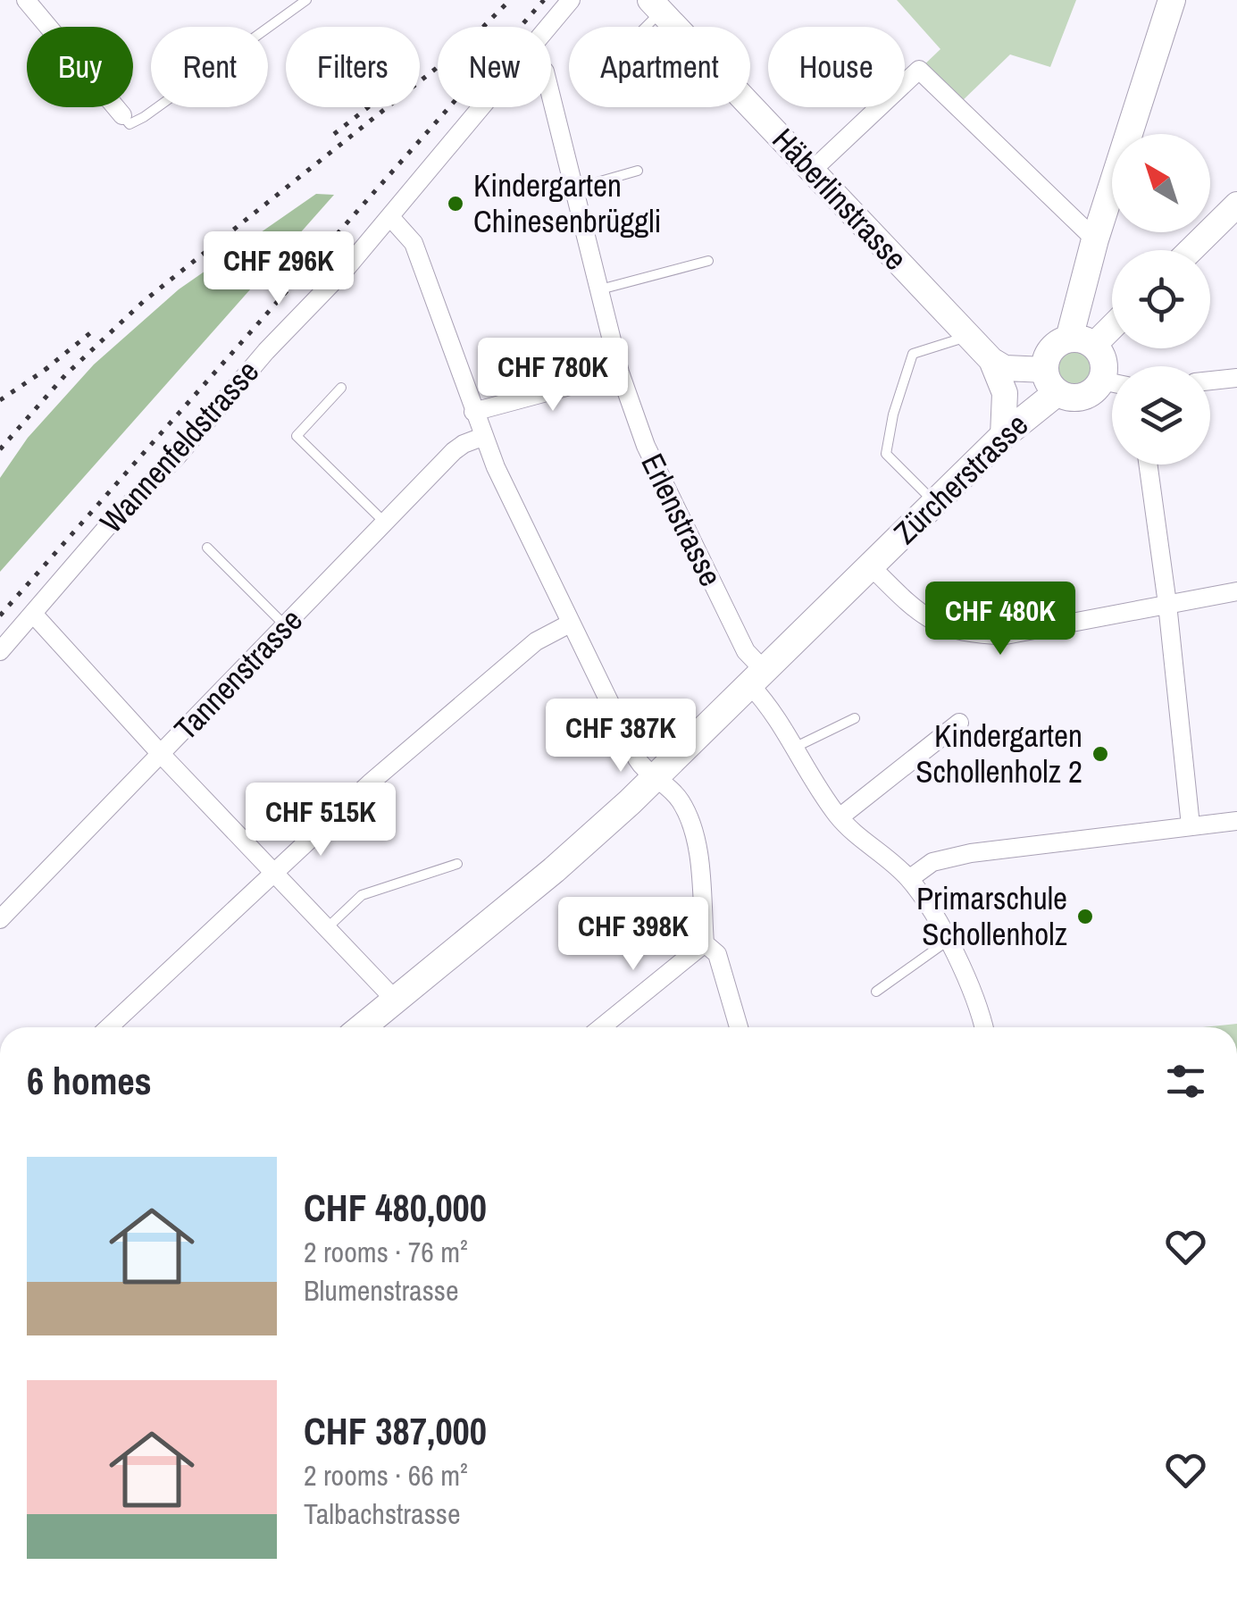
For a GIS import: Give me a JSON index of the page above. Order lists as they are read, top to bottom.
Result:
{
  "streets": {
    "main road": ["Zürcherstrasse"],
    "street": [
      "Häberlinstrasse",
      "Wannenfeldstrasse",
      "Erlenstrasse",
      "Tannenstrasse"
    ]
  },
  "crossings": [
    ["Häberlinstrasse", "Zürcherstrasse"],
    ["Zürcherstrasse", "Erlenstrasse"]
  ],
  "places": ["Kindergarten Chinesenbrüggli", "Kindergarten Schollenholz 2", "Primarschule Schollenholz"],
  "north": "top left",
  "page": {
    "chip": [
      "Buy",
      "Rent",
      "Filters",
      "New",
      "Apartment",
      "House"
    ],
    "price": [
      "CHF 296K",
      "CHF 780K",
      "CHF 480K",
      "CHF 387K",
      "CHF 515K",
      "CHF 398K"
    ],
    "heading": "6 homes",
    "list": [
      {
        "name": "CHF 480,000",
        "note": "2 rooms · 76 m² · Blumenstrasse"
      },
      {
        "name": "CHF 387,000",
        "note": "2 rooms · 66 m² · Talbachstrasse"
      }
    ]
  }
}
